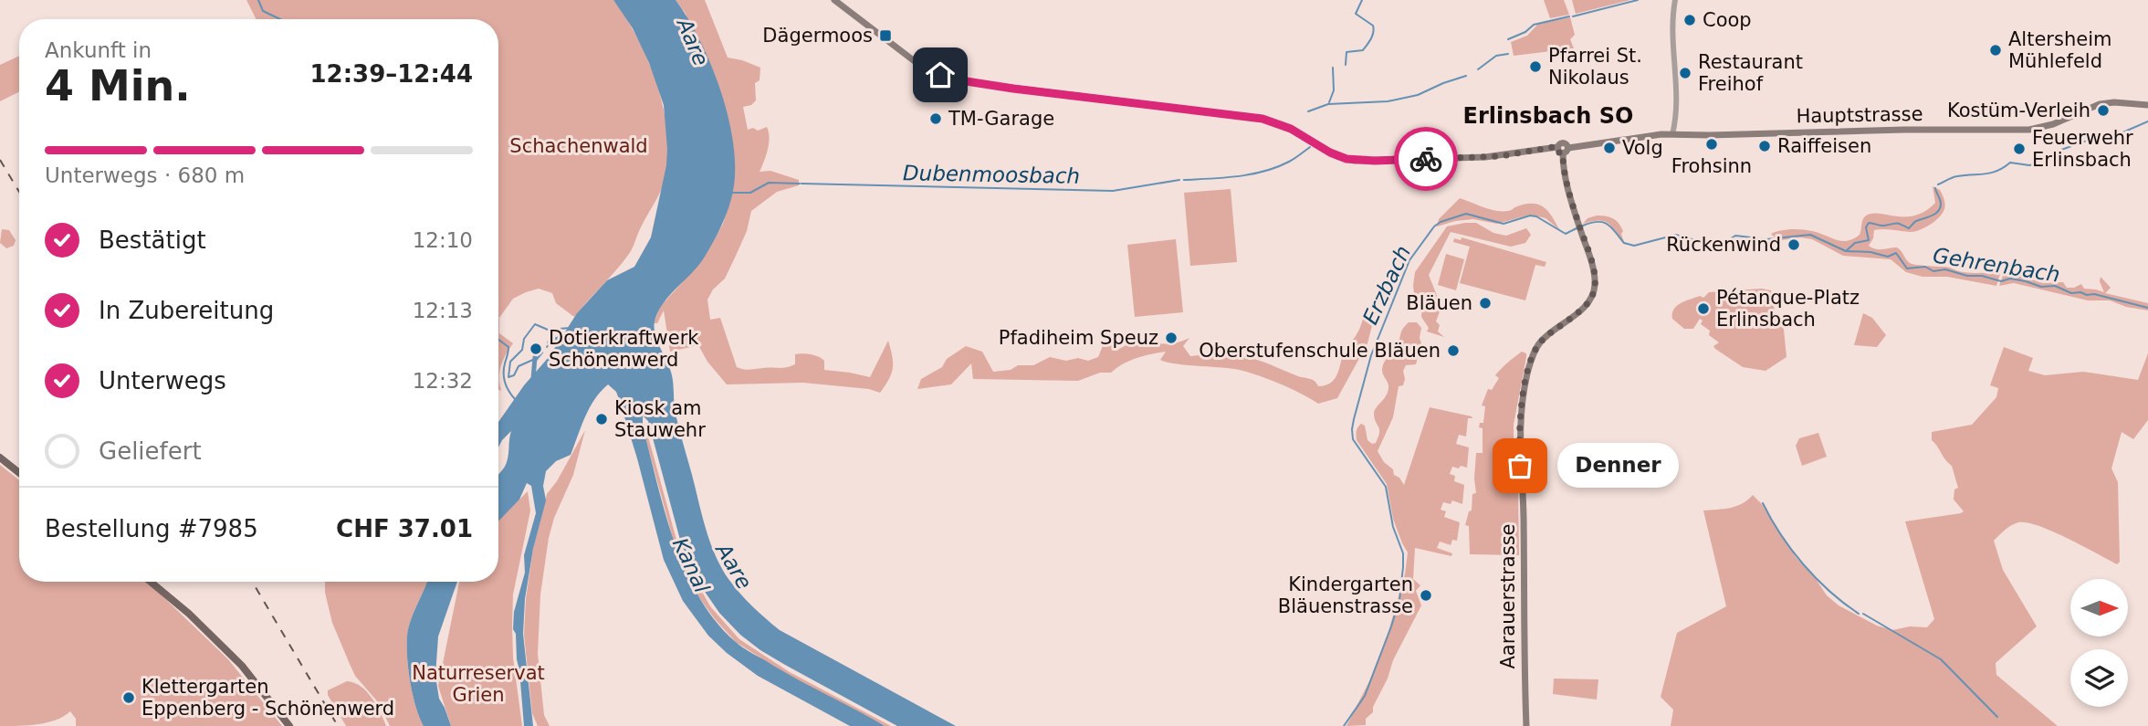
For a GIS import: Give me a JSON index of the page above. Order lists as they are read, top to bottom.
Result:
{
  "streets": {
    "main road": ["Hauptstrasse", "Aarauerstrasse"]
  },
  "crossings": [
    ["Hauptstrasse", "Aarauerstrasse"]
  ],
  "districts": ["Erlinsbach SO"],
  "water": [
    "Aare",
    "Dubenmoosbach",
    "Gehrenbach",
    "Erzbach",
    "Kanal"
  ],
  "parks": ["Schachenwald", "Naturreservat Grien"],
  "places": {
    "other": [
      "Coop",
      "Altersheim Mühlefeld",
      "Pfarrei St. Nikolaus",
      "Restaurant Freihof",
      "Kostüm-Verleih",
      "TM-Garage",
      "Frohsinn",
      "Raiffeisen",
      "Volg",
      "Feuerwehr Erlinsbach",
      "Rückenwind",
      "Bläuen",
      "Pétanque-Platz Erlinsbach",
      "Pfadiheim Speuz",
      "Dotierkraftwerk Schönenwerd",
      "Oberstufenschule Bläuen",
      "Kiosk am Stauwehr",
      "Denner",
      "Kindergarten Bläuenstrasse",
      "Klettergarten Eppenberg - Schönenwerd"
    ],
    "transit": ["Dägermoos"]
  },
  "north": "right",
  "page": {
    "heading": ["4 Min.", "Ankunft in", "12:39–12:44"],
    "panel": ["Bestellung #7985", "CHF 37.01"],
    "bar": "Unterwegs · 680 m",
    "list": [
      ["Bestätigt", "12:10"],
      ["In Zubereitung", "12:13"],
      ["Unterwegs", "12:32"],
      "Geliefert"
    ],
    "bubble": "Denner"
  }
}
